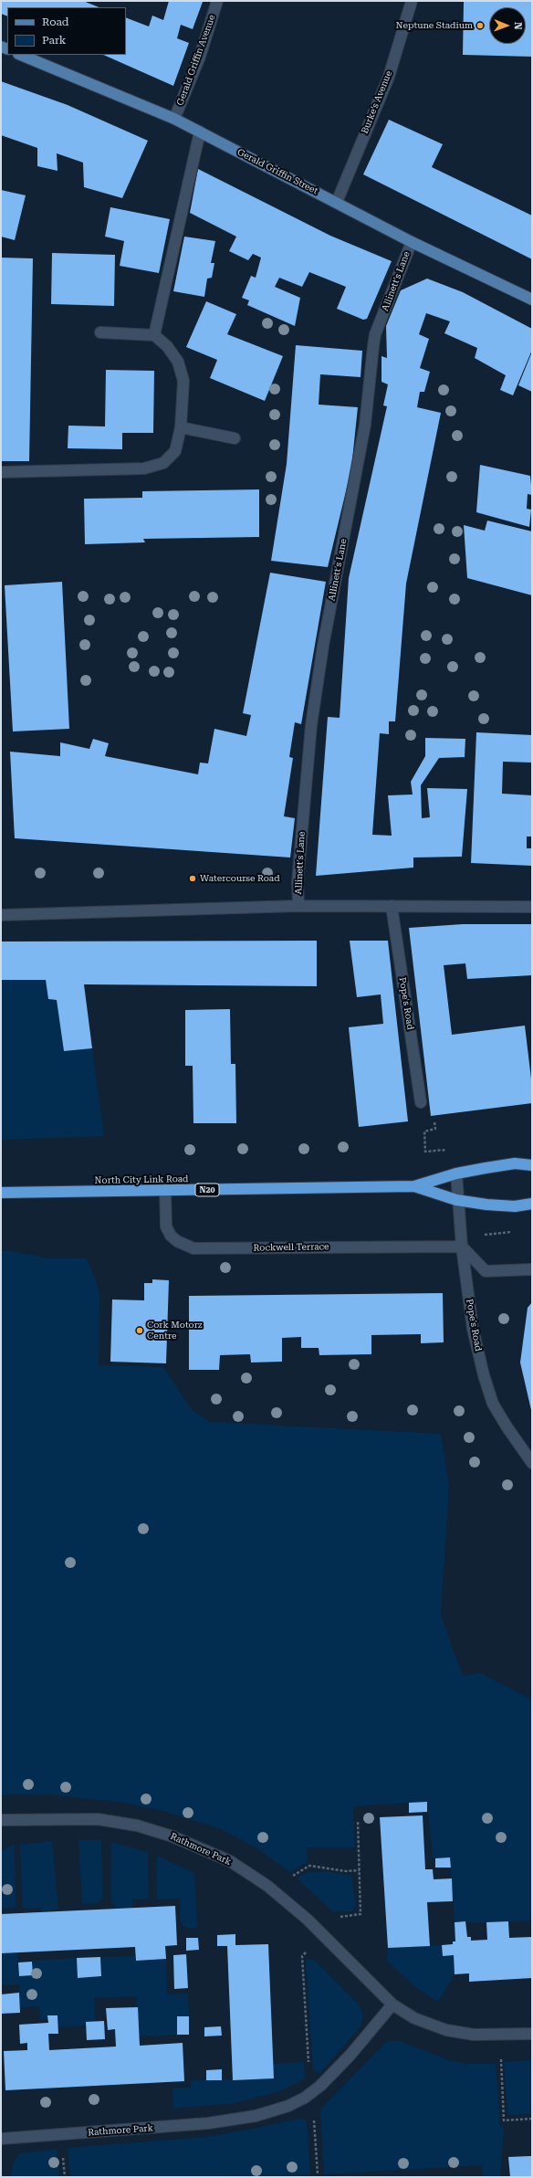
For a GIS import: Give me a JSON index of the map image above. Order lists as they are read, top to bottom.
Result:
{
  "streets": {
    "highway": ["North City Link Road", "N20"],
    "main road": ["Gerald Griffin Street"],
    "street": [
      "Gerald Griffin Avenue",
      "Burke’s Avenue",
      "Allinett's Lane",
      "Pope's Road",
      "Rockwell Terrace",
      "Rathmore Park"
    ]
  },
  "crossings": [
    ["Gerald Griffin Avenue", "Gerald Griffin Street"],
    ["Burke’s Avenue", "Gerald Griffin Street"],
    ["Gerald Griffin Street", "Allinett's Lane"],
    ["Pope's Road", "North City Link Road"],
    ["Pope's Road", "Rockwell Terrace"],
    ["North City Link Road", "Rockwell Terrace"]
  ],
  "places": ["Neptune Stadium", "Watercourse Road", "Cork Motorz Centre"],
  "legend": ["Road", "Park"],
  "north": "right"
}
